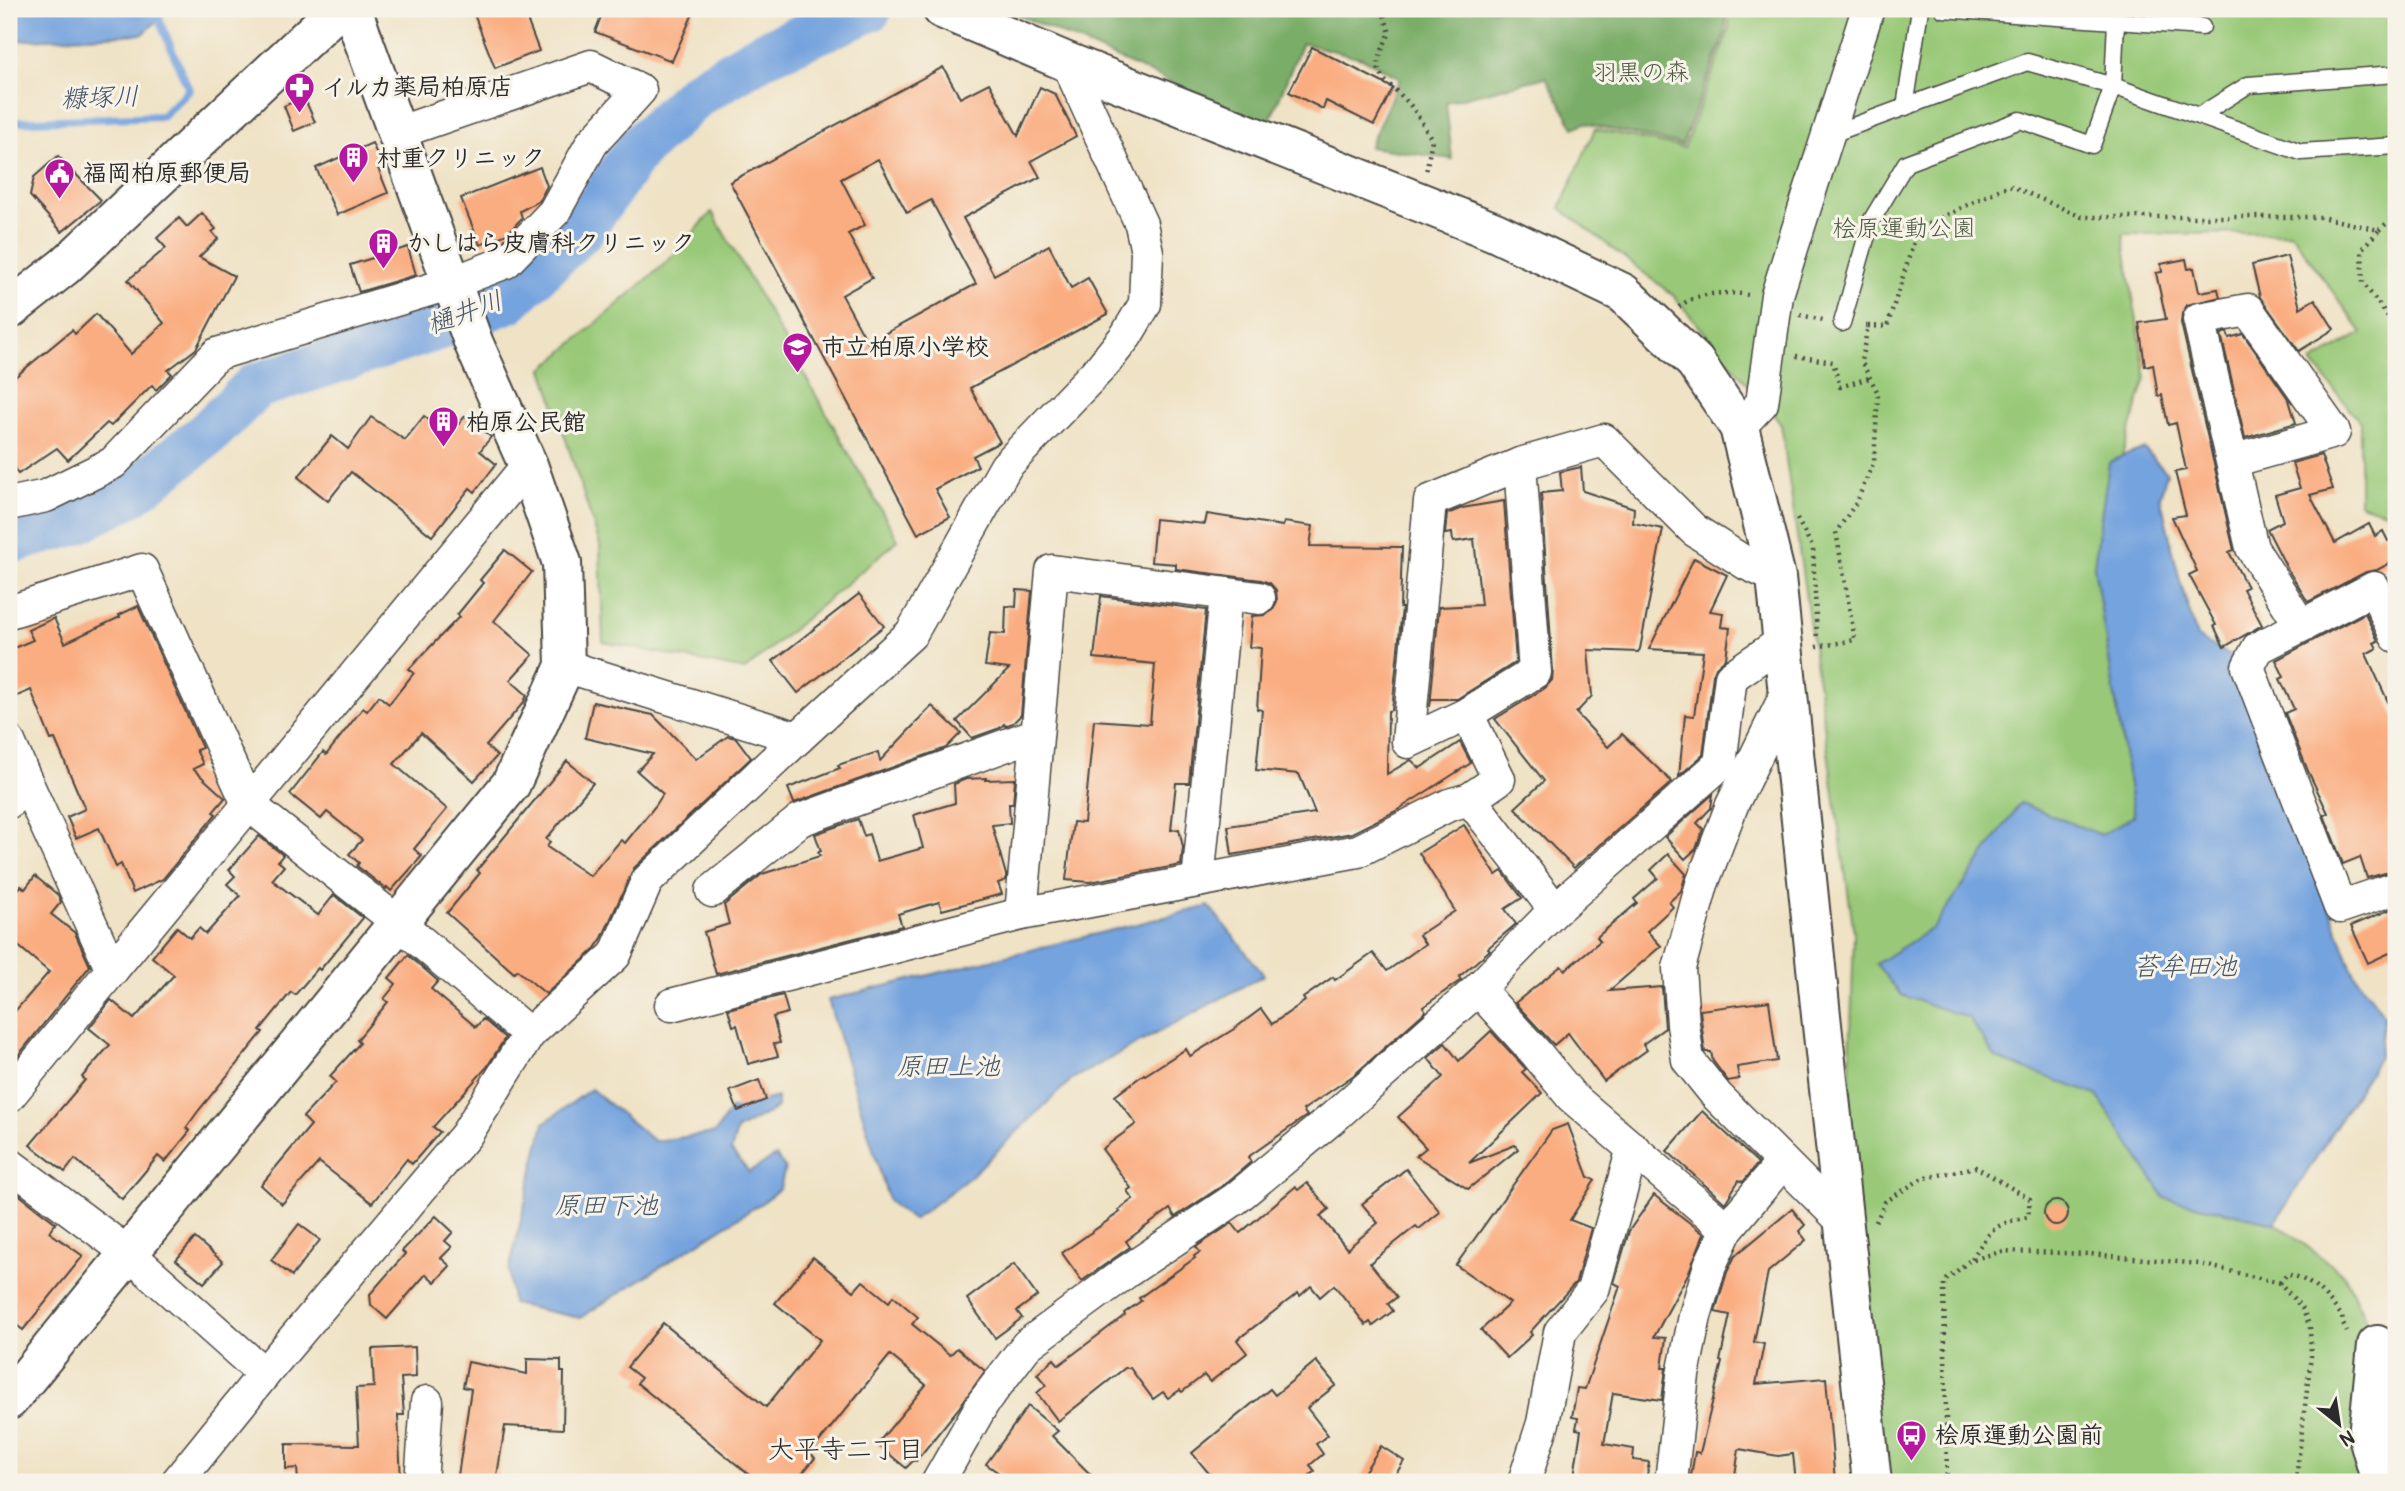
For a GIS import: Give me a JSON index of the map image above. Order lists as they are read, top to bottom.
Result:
{
  "districts": ["大平寺二丁目"],
  "water": [
    "糠塚川",
    "樋井川",
    "苔牟田池",
    "原田上池",
    "原田下池"
  ],
  "parks": ["羽黒の森", "桧原運動公園"],
  "places": {
    "pharmacy": ["イルカ薬局柏原店"],
    "building": ["村重クリニック", "かしはら皮膚科クリニック", "柏原公民館"],
    "public building": ["福岡柏原郵便局"],
    "school or university": ["市立柏原小学校"],
    "bus stop": ["桧原運動公園前"]
  },
  "north": "bottom right"
}
